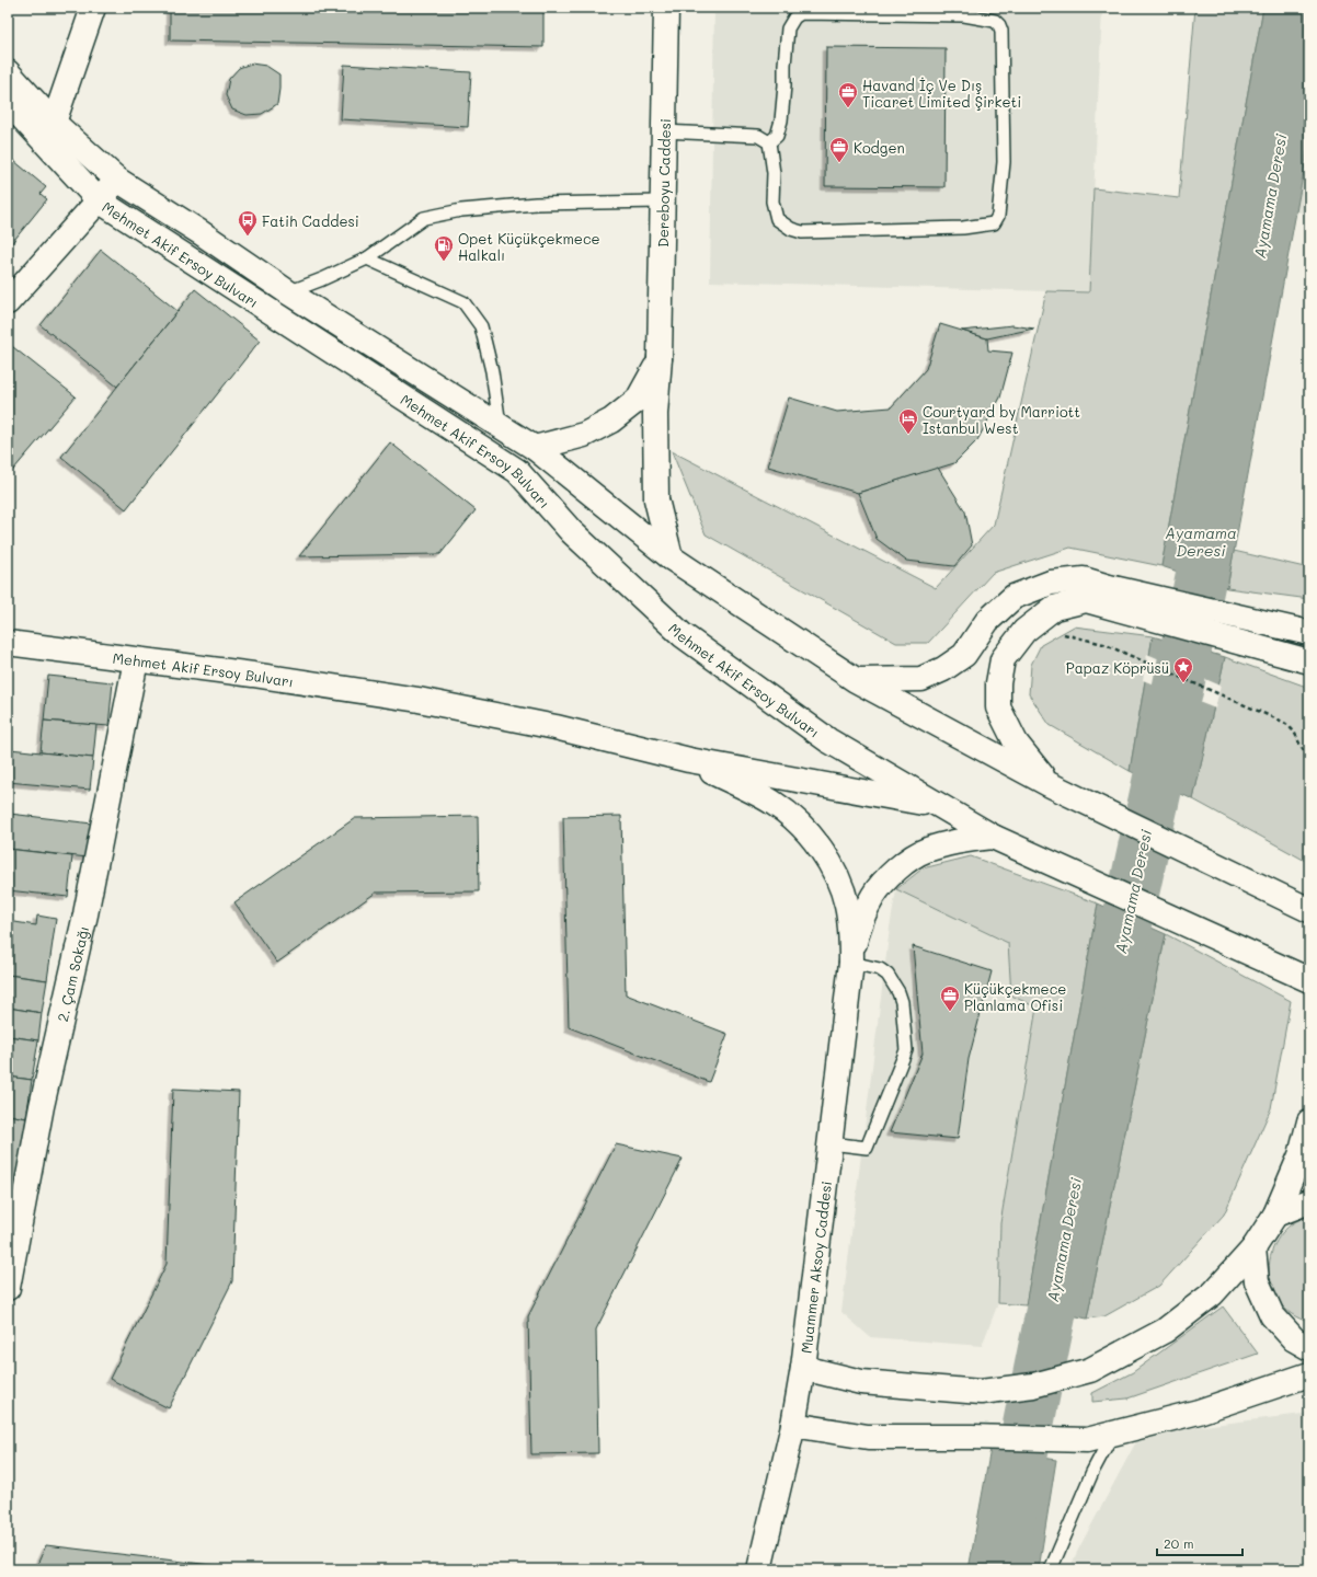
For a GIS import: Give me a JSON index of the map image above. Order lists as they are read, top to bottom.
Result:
{
  "streets": {
    "main road": [
      "Dereboyu Caddesi",
      "Mehmet Akif Ersoy Bulvarı",
      "2. Çam Sokağı",
      "Muammer Aksoy Caddesi"
    ]
  },
  "crossings": [
    ["Mehmet Akif Ersoy Bulvarı", "2. Çam Sokağı"]
  ],
  "water": ["Ayamama Deresi"],
  "places": {
    "office": ["Havand İç Ve Dış Ticaret Limited Şirketi", "Kodgen", "Küçükçekmece Planlama Ofisi"],
    "bus stop": ["Fatih Caddesi"],
    "fuel station": ["Opet Küçükçekmece Halkalı"],
    "hotel": ["Courtyard by Marriott Istanbul West"],
    "place": ["Papaz Köprüsü"]
  },
  "scale_bar": "20 m"
}
